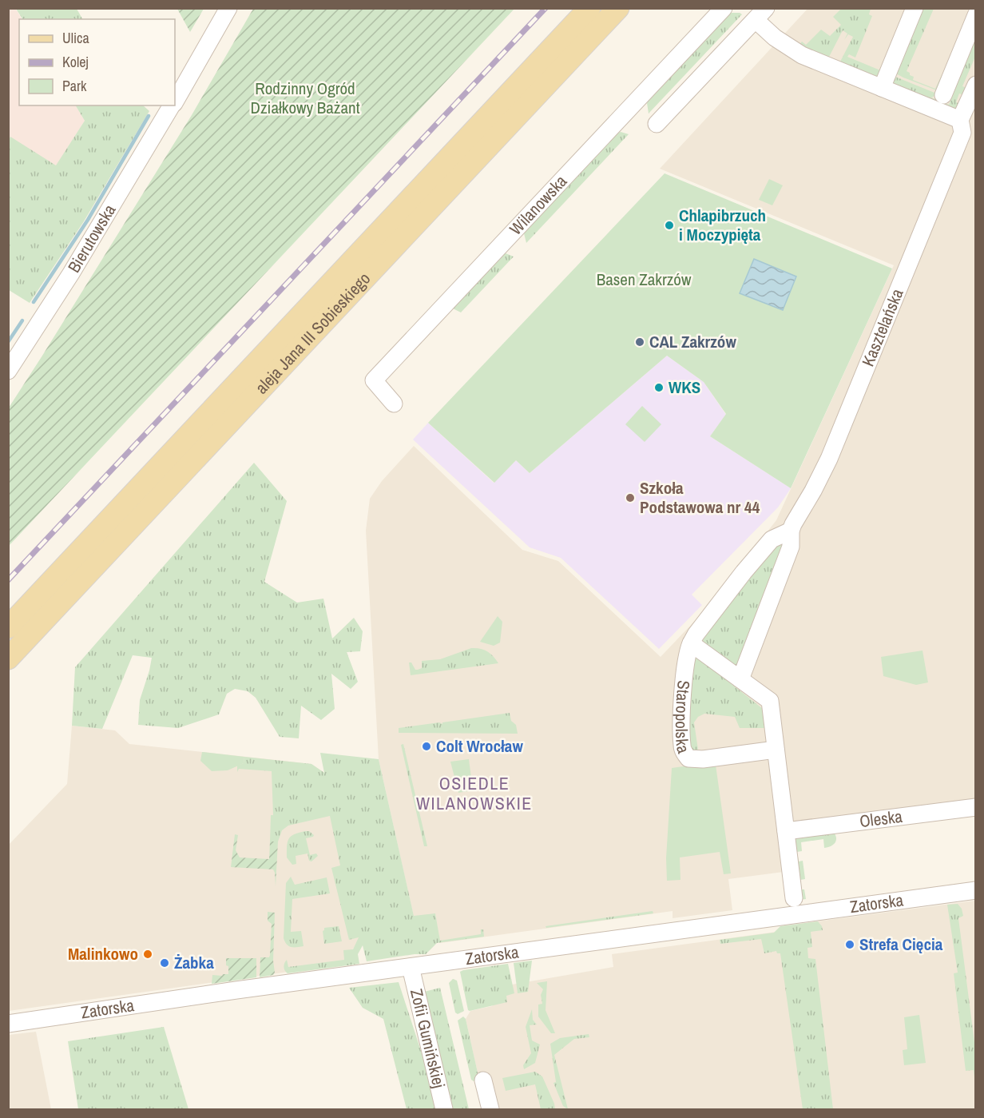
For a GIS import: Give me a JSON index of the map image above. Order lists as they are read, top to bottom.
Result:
{
  "streets": {
    "main road": ["aleja Jana III Sobieskiego"],
    "street": [
      "Wilanowska",
      "Bierutowska",
      "Kasztelańska",
      "Staropolska",
      "Oleska",
      "Zatorska",
      "Zofii Gumińskiej"
    ]
  },
  "crossings": [
    ["Zatorska", "Zofii Gumińskiej"]
  ],
  "districts": ["OSIEDLE WILANOWSKIE"],
  "parks": ["Rodzinny Ogród Działkowy Bażant", "Basen Zakrzów"],
  "places": [
    "Chlapibrzuch i Moczypięta",
    "CAL Zakrzów",
    "WKS",
    "Szkoła Podstawowa nr 44",
    "Colt Wrocław",
    "Strefa Cięcia",
    "Malinkowo",
    "Żabka"
  ],
  "legend": ["Ulica", "Kolej", "Park"]
}
